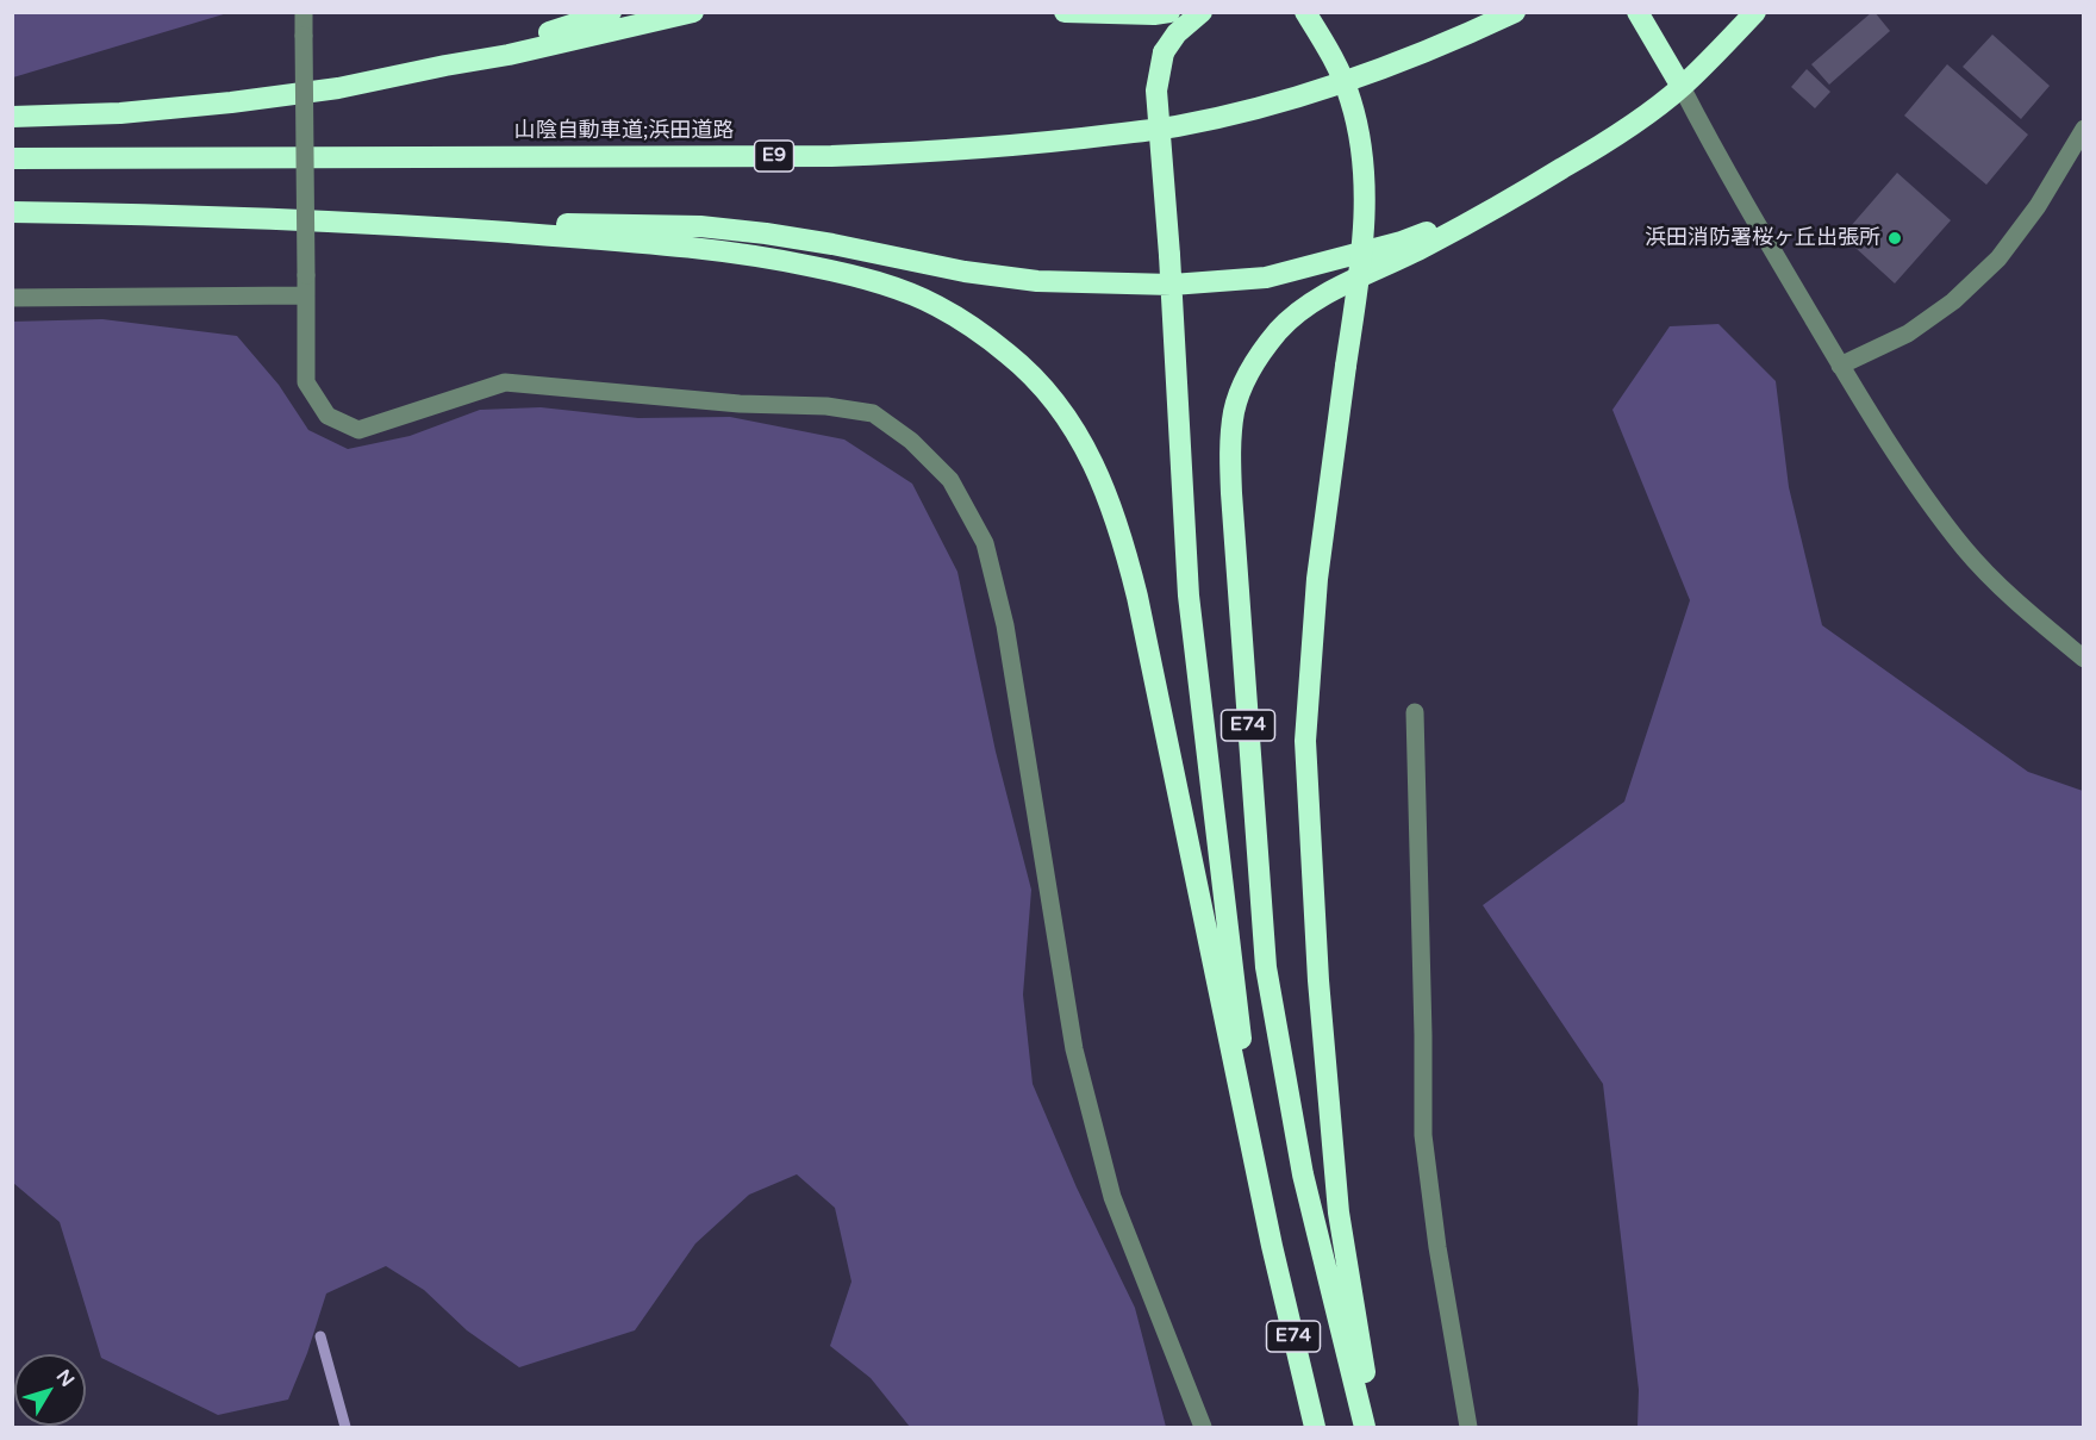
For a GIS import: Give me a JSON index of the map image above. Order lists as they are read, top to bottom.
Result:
{
  "streets": {
    "highway": ["山陰自動車道;浜田道路", "E9", "E74"]
  },
  "places": ["浜田消防署桜ヶ丘出張所"],
  "north": "top right"
}
